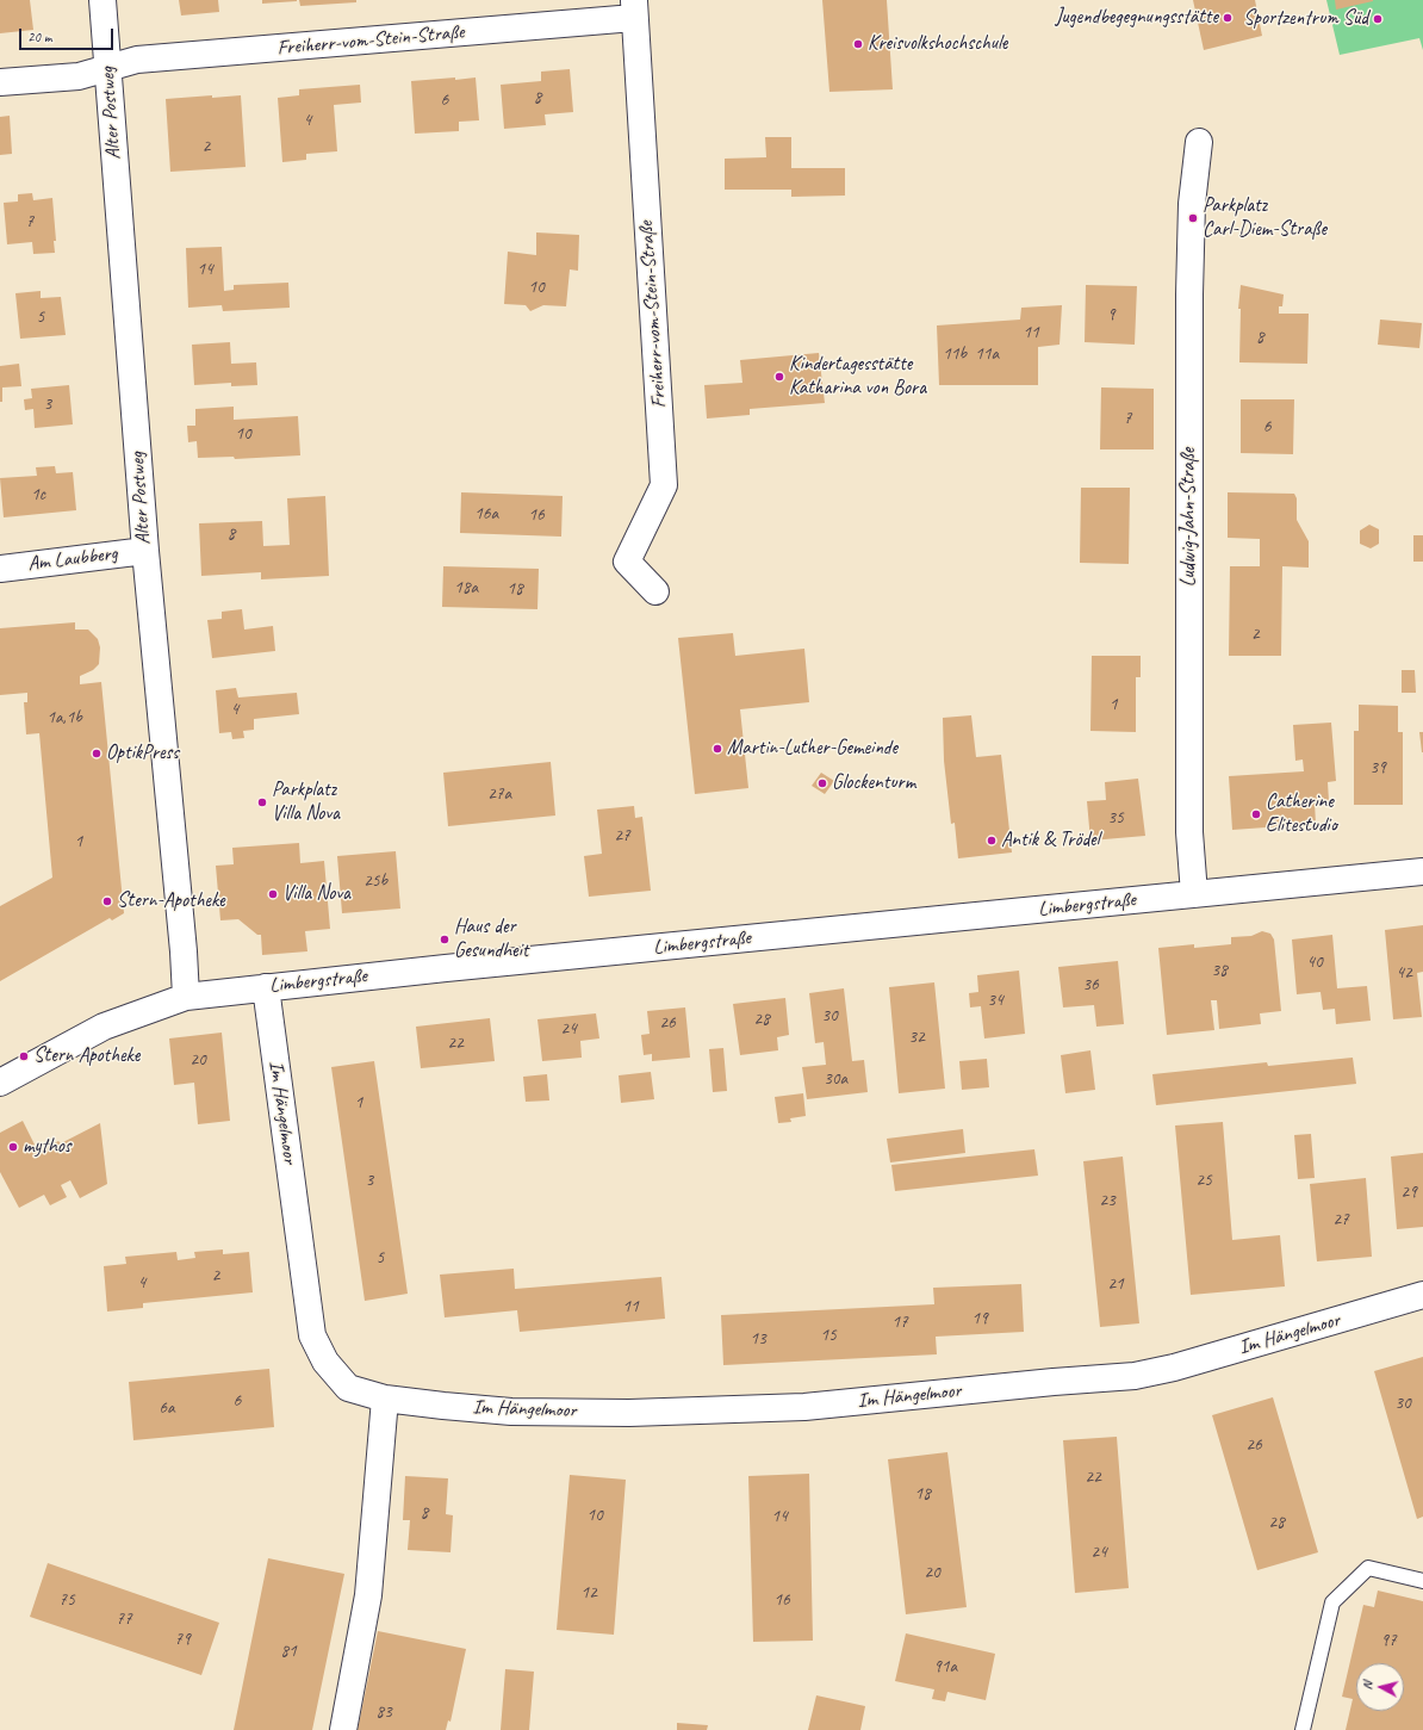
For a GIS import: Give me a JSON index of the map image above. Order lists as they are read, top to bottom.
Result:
{
  "streets": {
    "street": [
      "Freiherr-vom-Stein-Straße",
      "Alter Postweg",
      "Ludwig-Jahn-Straße",
      "Am Laubberg",
      "Limbergstraße",
      "Im Hängelmoor"
    ]
  },
  "crossings": [
    ["Freiherr-vom-Stein-Straße", "Alter Postweg"],
    ["Alter Postweg", "Am Laubberg"],
    ["Alter Postweg", "Limbergstraße"],
    ["Ludwig-Jahn-Straße", "Limbergstraße"],
    ["Limbergstraße", "Im Hängelmoor"]
  ],
  "places": [
    "Jugendbegegnungsstätte",
    "Sportzentrum Süd",
    "Kreisvolkshochschule",
    "Parkplatz Carl-Diem-Straße",
    "Kindertagesstätte Katharina von Bora",
    "Martin-Luther-Gemeinde",
    "OptikPress",
    "Glockenturm",
    "Parkplatz Villa Nova",
    "Catherine Elitestudio",
    "Antik & Trödel",
    "Villa Nova",
    "Stern-Apotheke",
    "Haus der Gesundheit",
    "Stern Apotheke",
    "mythos"
  ],
  "house_numbers": [
    "8",
    "6",
    "4",
    "2",
    "7",
    "14",
    "10",
    "9",
    "5",
    "11",
    "8",
    "11b",
    "11a",
    "3",
    "7",
    "6",
    "10",
    "1c",
    "16a",
    "16",
    "8",
    "18a",
    "18",
    "2",
    "1",
    "4",
    "1a,1b",
    "39",
    "27a",
    "35",
    "27",
    "1",
    "25b",
    "40",
    "38",
    "42",
    "36",
    "34",
    "30",
    "28",
    "26",
    "24",
    "32",
    "22",
    "20",
    "30a",
    "1",
    "3",
    "25",
    "29",
    "23",
    "27",
    "5",
    "2",
    "4",
    "21",
    "11",
    "19",
    "17",
    "15",
    "13",
    "6",
    "30",
    "6a",
    "26",
    "22",
    "18",
    "8",
    "10",
    "14",
    "28",
    "24",
    "20",
    "12",
    "75",
    "16",
    "77",
    "79",
    "97",
    "81",
    "91a",
    "83"
  ],
  "scale_bar": "20 m",
  "north": "left"
}
